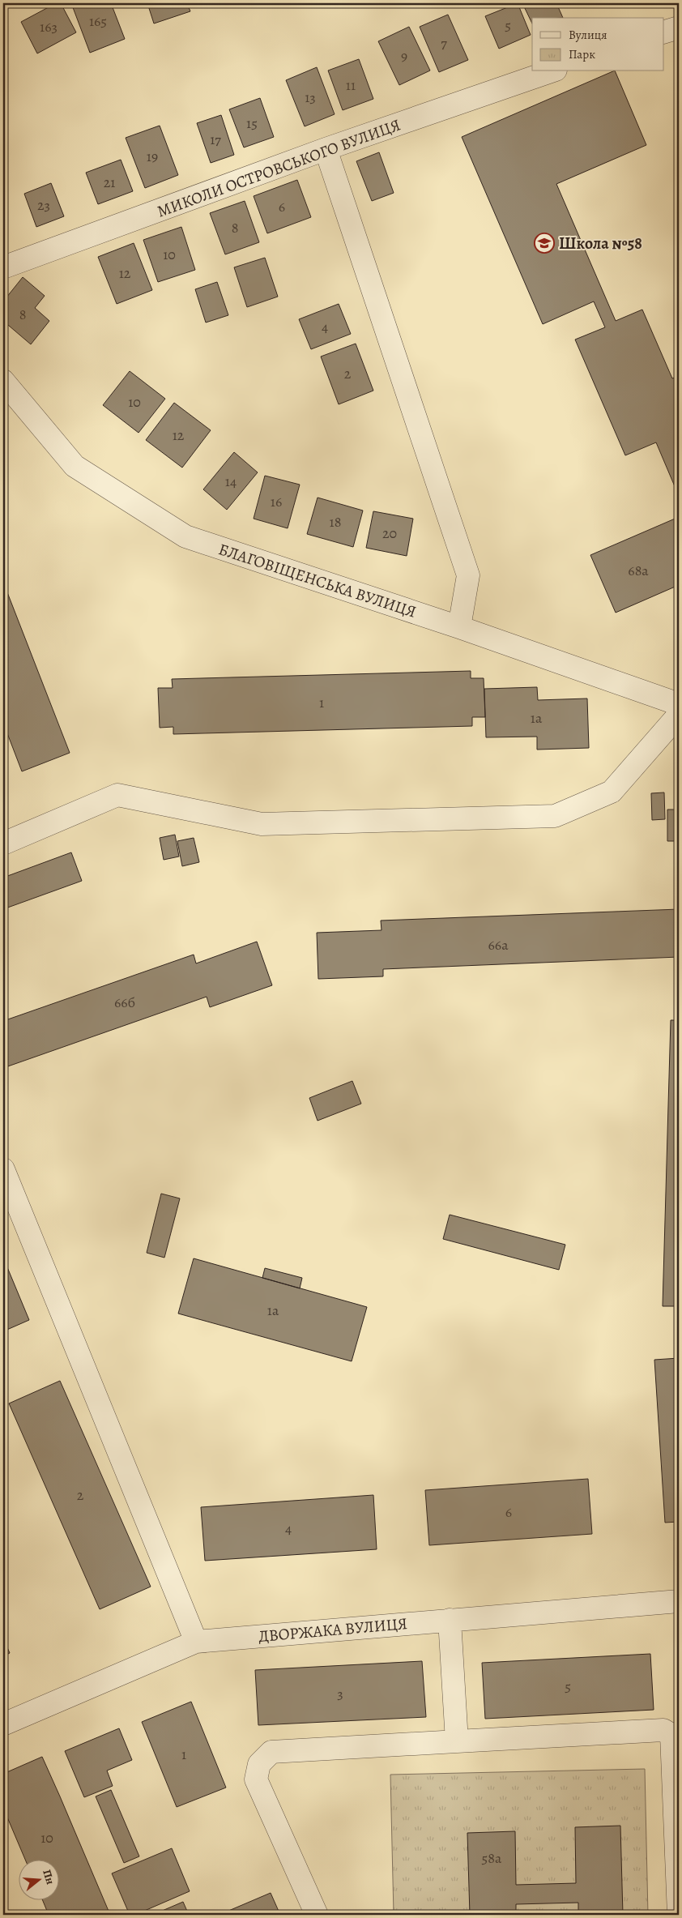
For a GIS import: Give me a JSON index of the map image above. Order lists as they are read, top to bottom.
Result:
{
  "streets": {
    "street": ["МИКОЛИ ОСТРОВСЬКОГО ВУЛИЦЯ", "БЛАГОВІЩЕНСЬКА ВУЛИЦЯ", "ДВОРЖАКА ВУЛИЦЯ"]
  },
  "places": {
    "school or university": ["Школа №58"]
  },
  "house_numbers": [
    "165",
    "5",
    "163",
    "7",
    "9",
    "11",
    "13",
    "15",
    "17",
    "19",
    "21",
    "23",
    "6",
    "8",
    "10",
    "12",
    "8",
    "4",
    "2",
    "10",
    "12",
    "14",
    "16",
    "18",
    "20",
    "68а",
    "1",
    "1а",
    "66а",
    "66б",
    "1а",
    "2",
    "6",
    "4",
    "5",
    "3",
    "1",
    "10",
    "58а"
  ],
  "legend": ["Вулиця", "Парк"],
  "north": "right"
}
